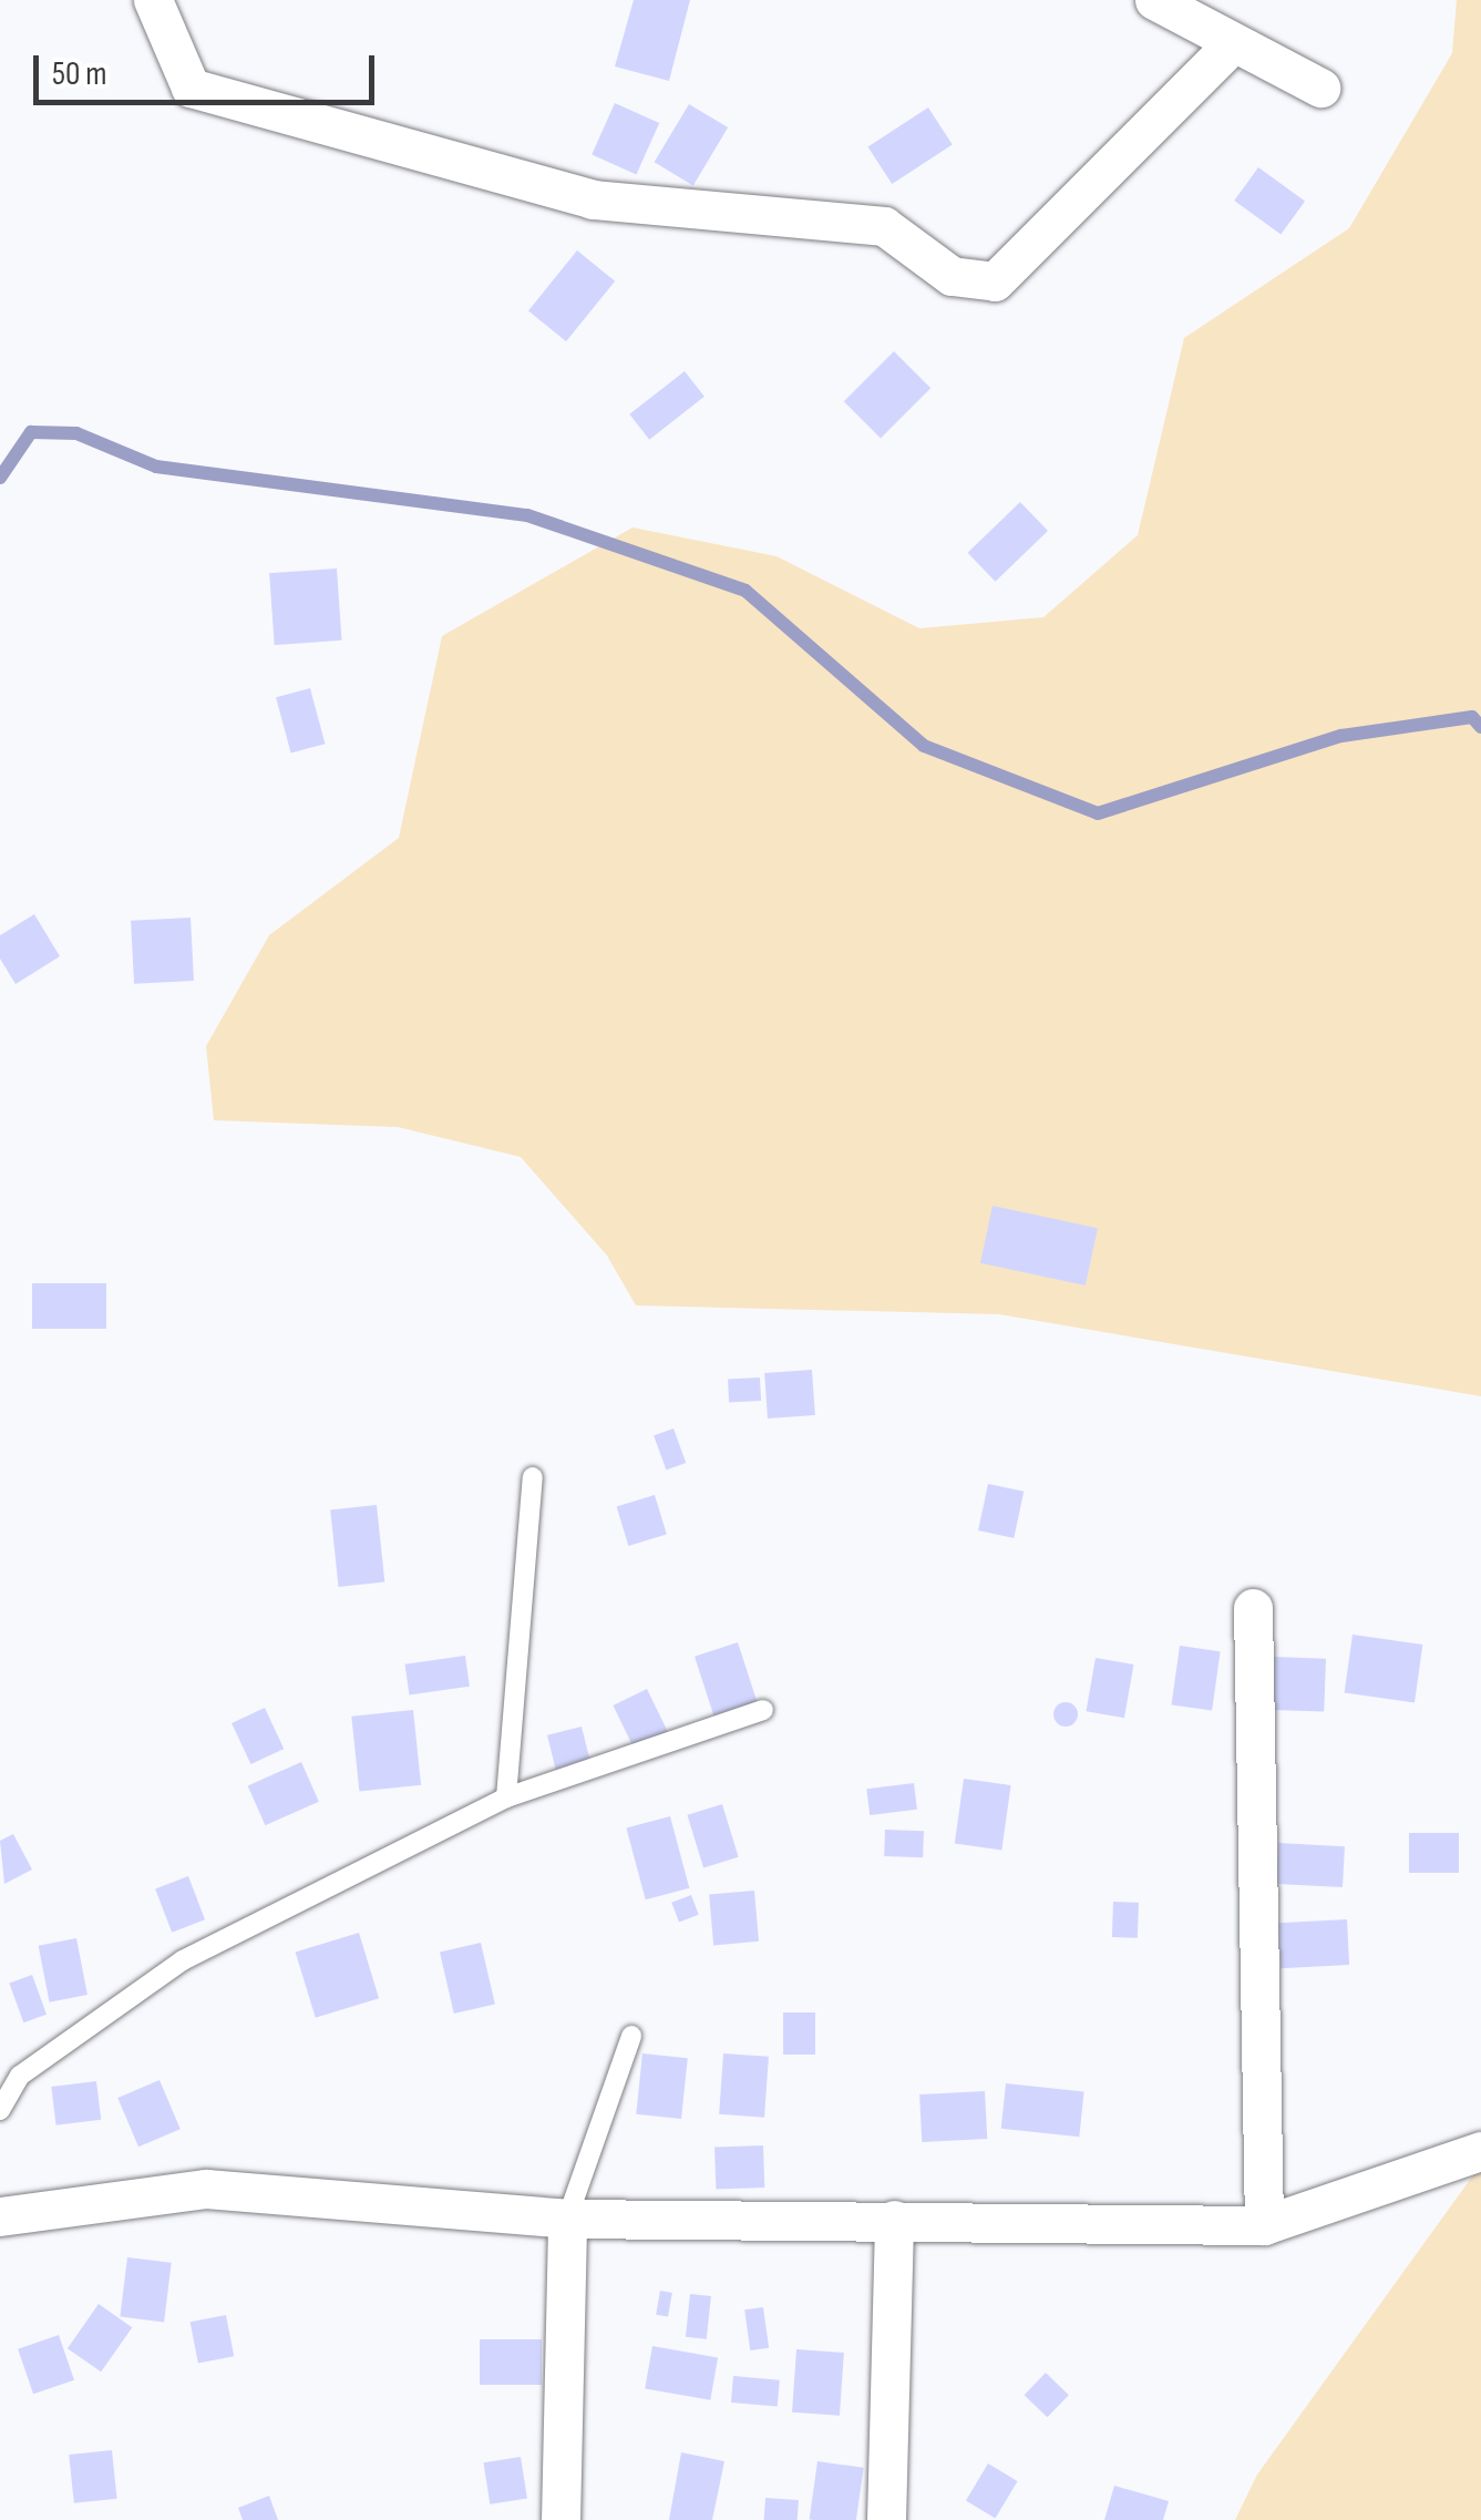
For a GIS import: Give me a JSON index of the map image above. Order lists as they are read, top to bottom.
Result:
{
  "scale_bar": "50 m"
}
